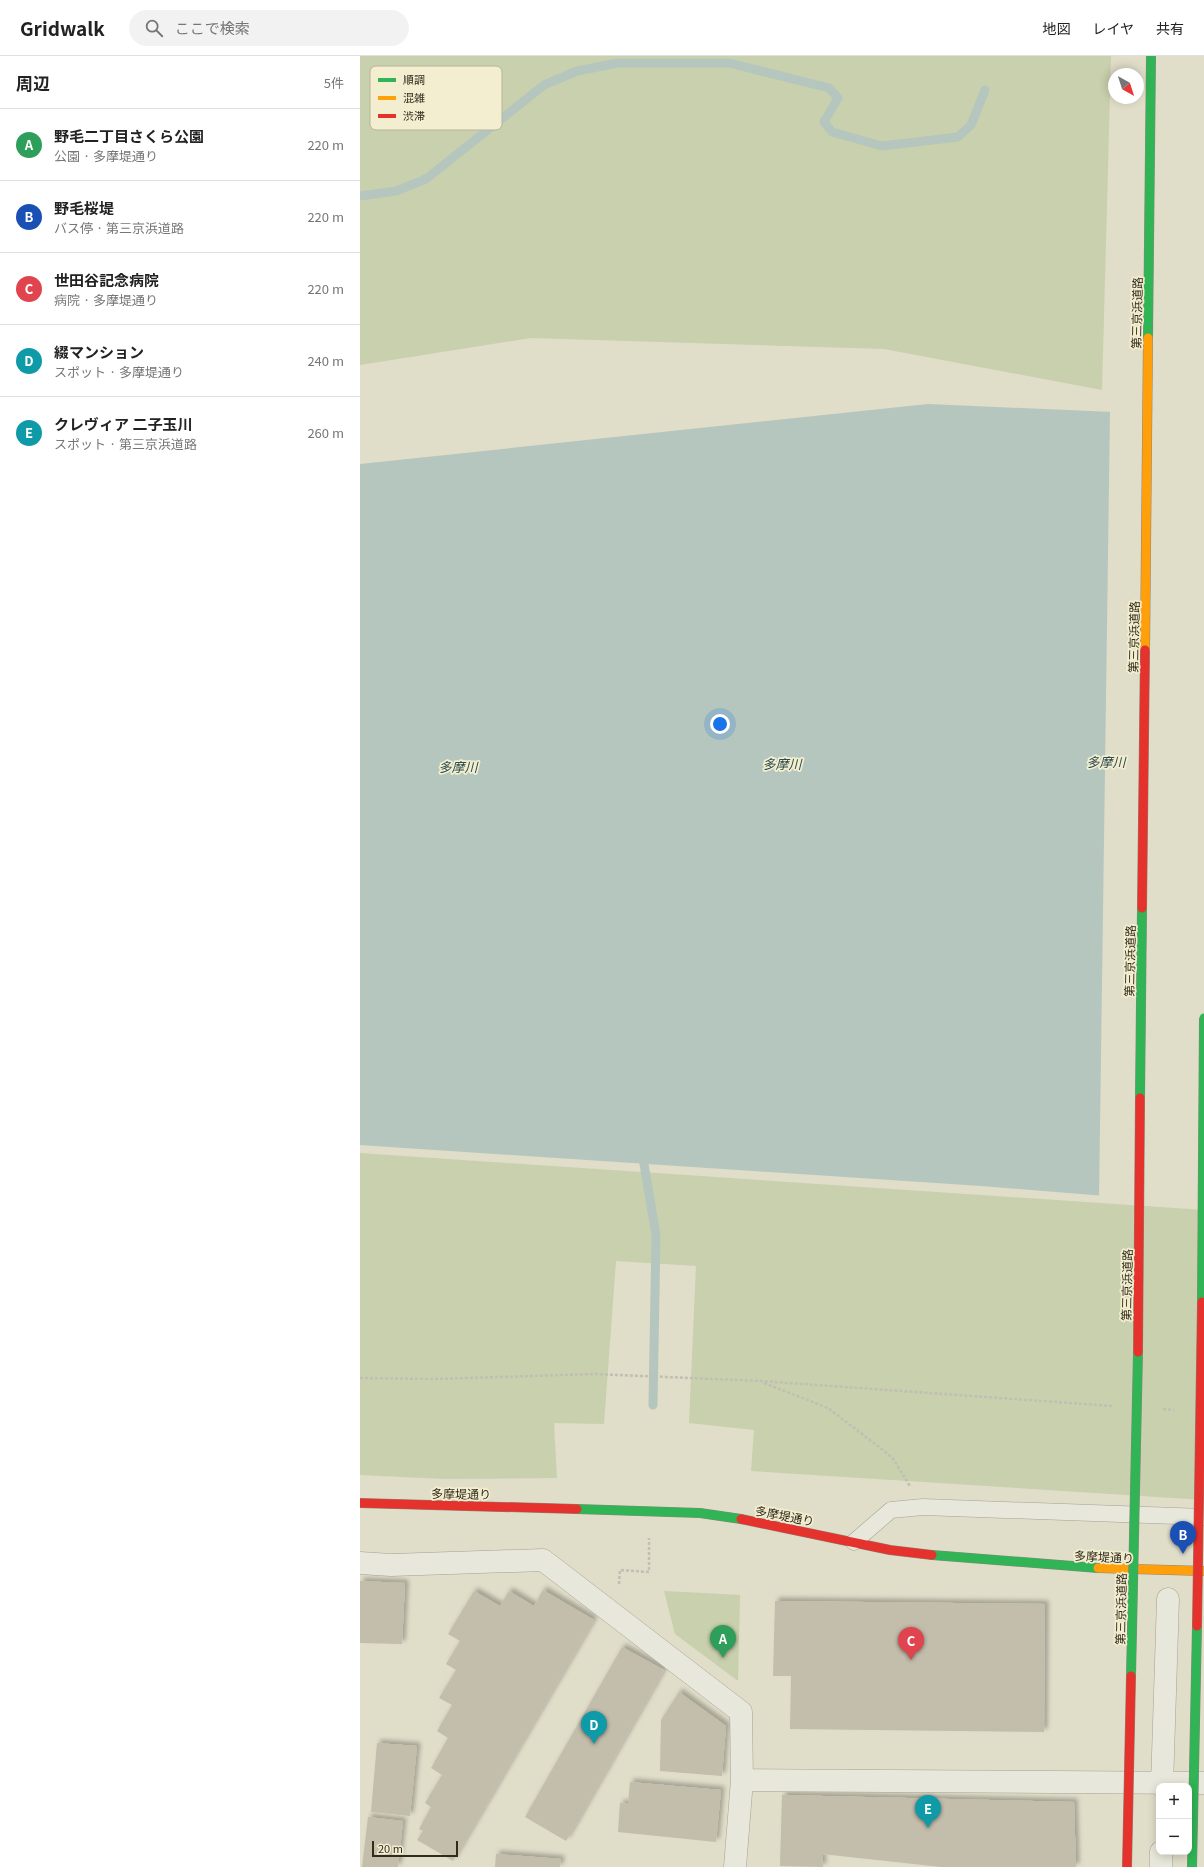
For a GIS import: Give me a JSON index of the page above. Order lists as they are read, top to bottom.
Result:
{
  "streets": {
    "main road": ["第三京浜道路", "多摩堤通り"]
  },
  "water": ["多摩川"],
  "legend": ["順調", "混雑", "渋滞"],
  "scale_bar": "20 m",
  "north": "bottom right",
  "page": {
    "header": "Gridwalk",
    "search": "ここで検索",
    "nav": ["地図", "レイヤ", "共有"],
    "heading": ["周辺", "5件"],
    "list": [
      {
        "mark": "A",
        "name": "野毛二丁目さくら公園",
        "note": "公園 · 多摩堤通り",
        "value": "220 m"
      },
      {
        "mark": "B",
        "name": "野毛桜堤",
        "note": "バス停 · 第三京浜道路",
        "value": "220 m"
      },
      {
        "mark": "C",
        "name": "世田谷記念病院",
        "note": "病院 · 多摩堤通り",
        "value": "220 m"
      },
      {
        "mark": "D",
        "name": "綴マンション",
        "note": "スポット · 多摩堤通り",
        "value": "240 m"
      },
      {
        "mark": "E",
        "name": "クレヴィア 二子玉川",
        "note": "スポット · 第三京浜道路",
        "value": "260 m"
      }
    ],
    "pins": [
      "B",
      "A",
      "C",
      "D",
      "E"
    ],
    "map_buttons": ["+", "−"],
    "scale": "20 m"
  }
}
